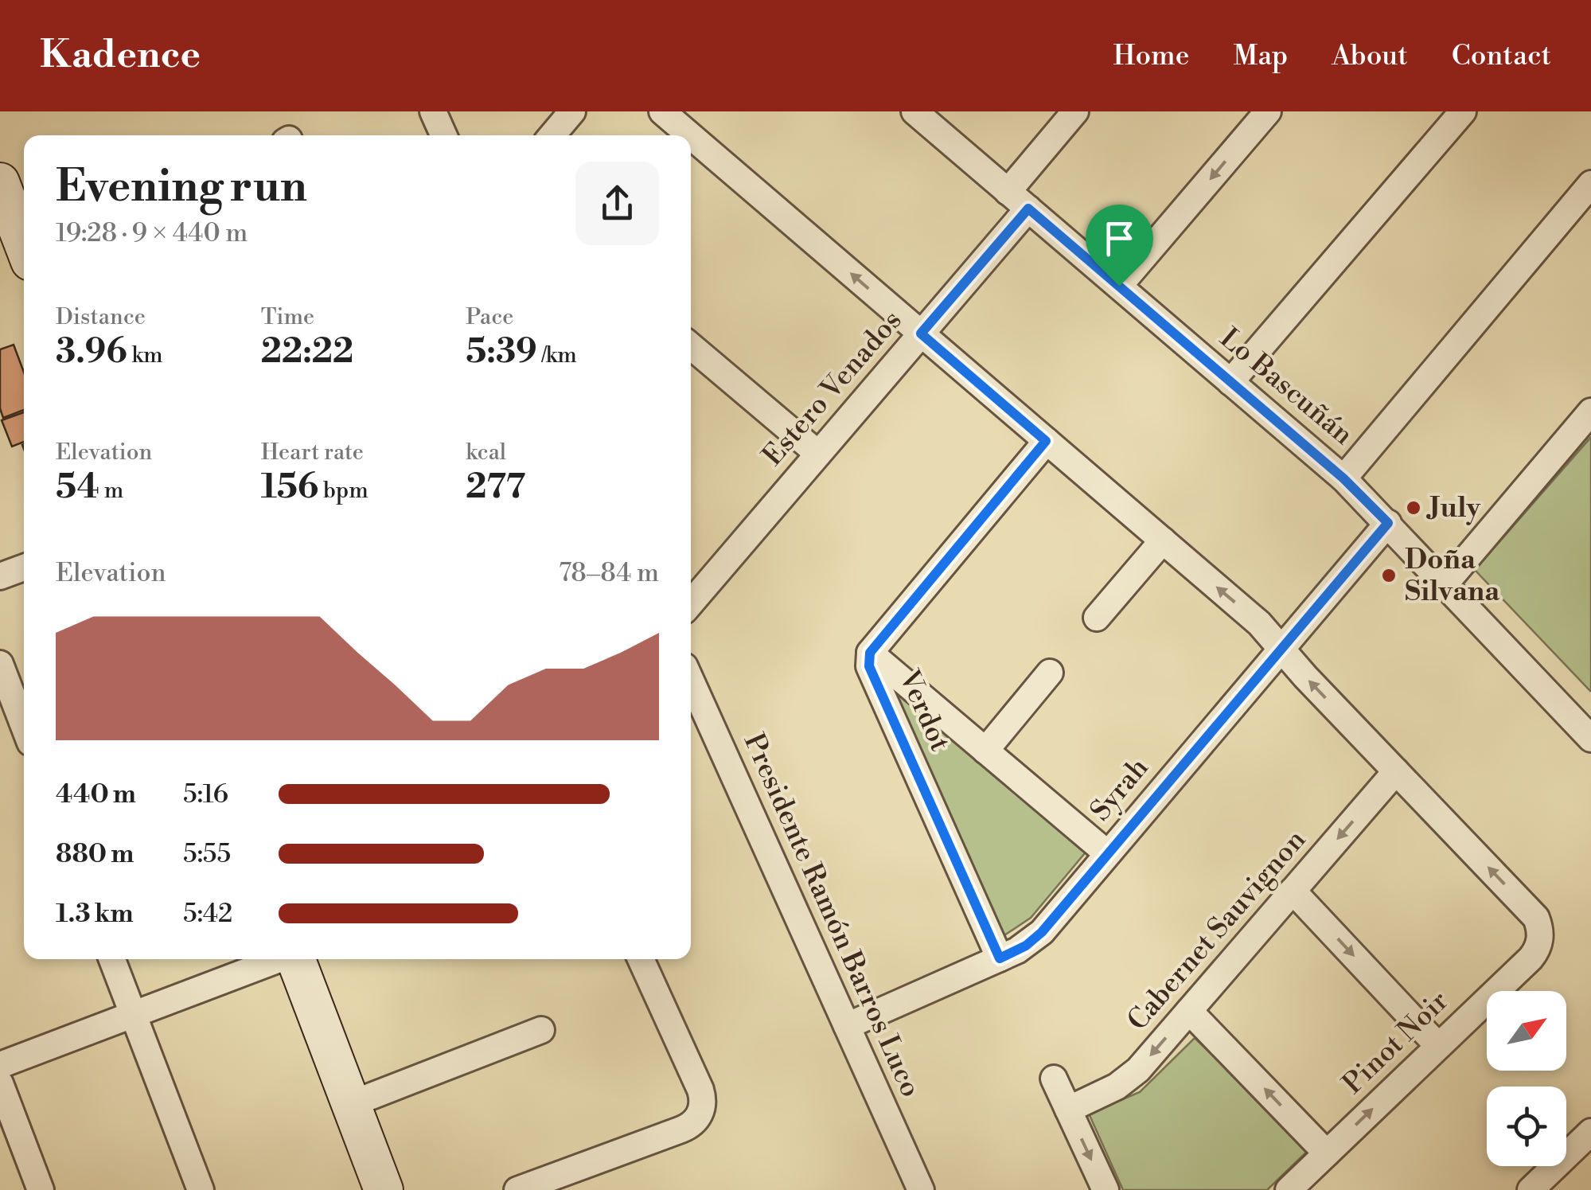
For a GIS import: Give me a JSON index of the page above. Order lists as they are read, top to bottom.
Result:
{
  "streets": {
    "street": [
      "Lo Bascuñán",
      "Estero Venados",
      "Verdot",
      "Syrah",
      "Presidente Ramón Barros Luco",
      "Cabernet Sauvignon",
      "Pinot Noir"
    ]
  },
  "crossings": [
    ["Lo Bascuñán", "Estero Venados"],
    ["Lo Bascuñán", "Syrah"],
    ["Verdot", "Syrah"],
    ["Syrah", "Presidente Ramón Barros Luco"],
    ["Cabernet Sauvignon", "Pinot Noir"]
  ],
  "one_way": ["Cabernet Sauvignon"],
  "places": ["July", "Doña Silvana"],
  "north": "top right",
  "page": {
    "header": "Kadence",
    "nav": [
      "Home",
      "Map",
      "About",
      "Contact"
    ],
    "heading": ["Evening run", "19:28 · 9 × 440 m"],
    "stats": [
      ["Distance", "3.96 km"],
      ["Time", "22:22"],
      ["Pace", "5:39 /km"],
      ["Elevation", "54 m"],
      ["Heart rate", "156 bpm"],
      ["kcal", "277"]
    ],
    "chart": ["Elevation", "78–84 m"],
    "list": [
      {
        "name": "440 m",
        "note": "5:16"
      },
      {
        "name": "880 m",
        "note": "5:55"
      },
      {
        "name": "1.3 km",
        "note": "5:42"
      }
    ]
  }
}
